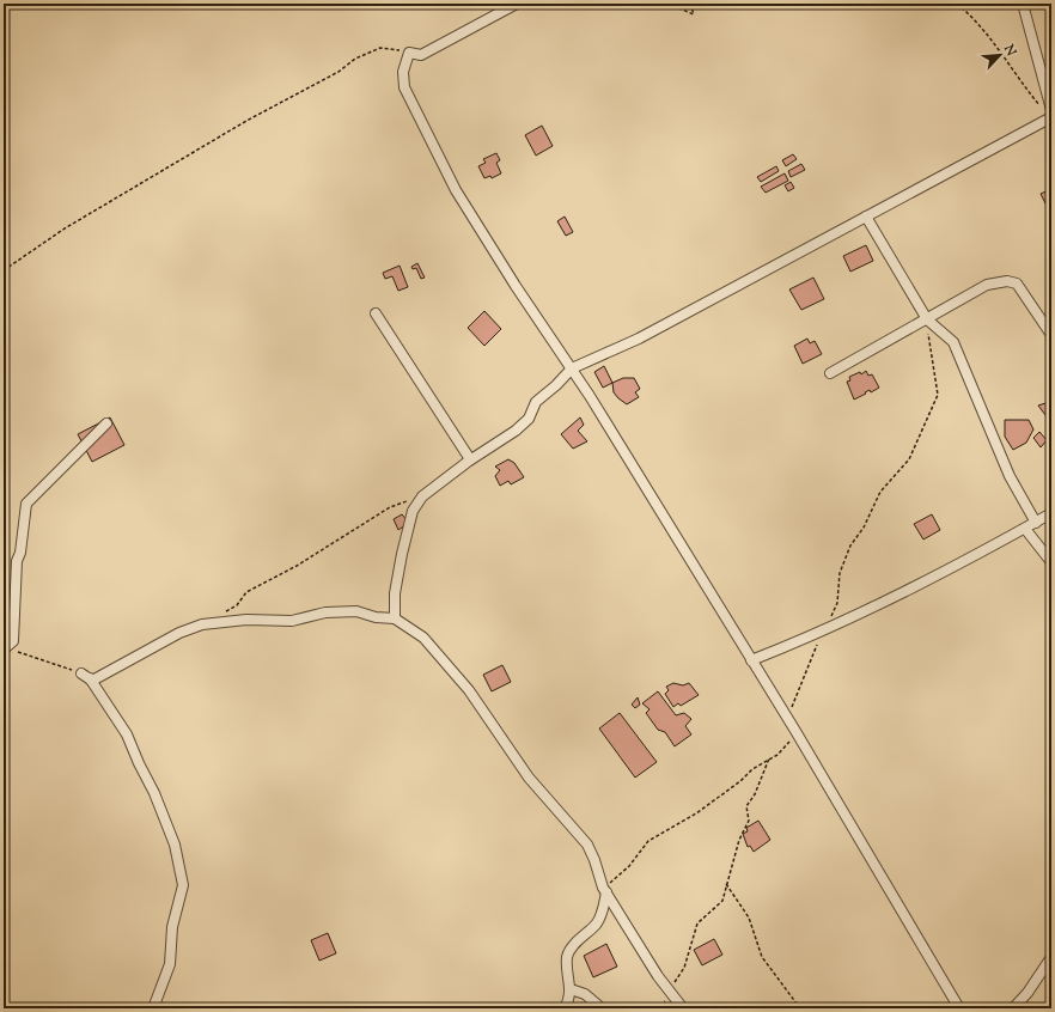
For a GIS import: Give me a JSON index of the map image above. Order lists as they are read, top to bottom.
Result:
{
  "north": "top right"
}
